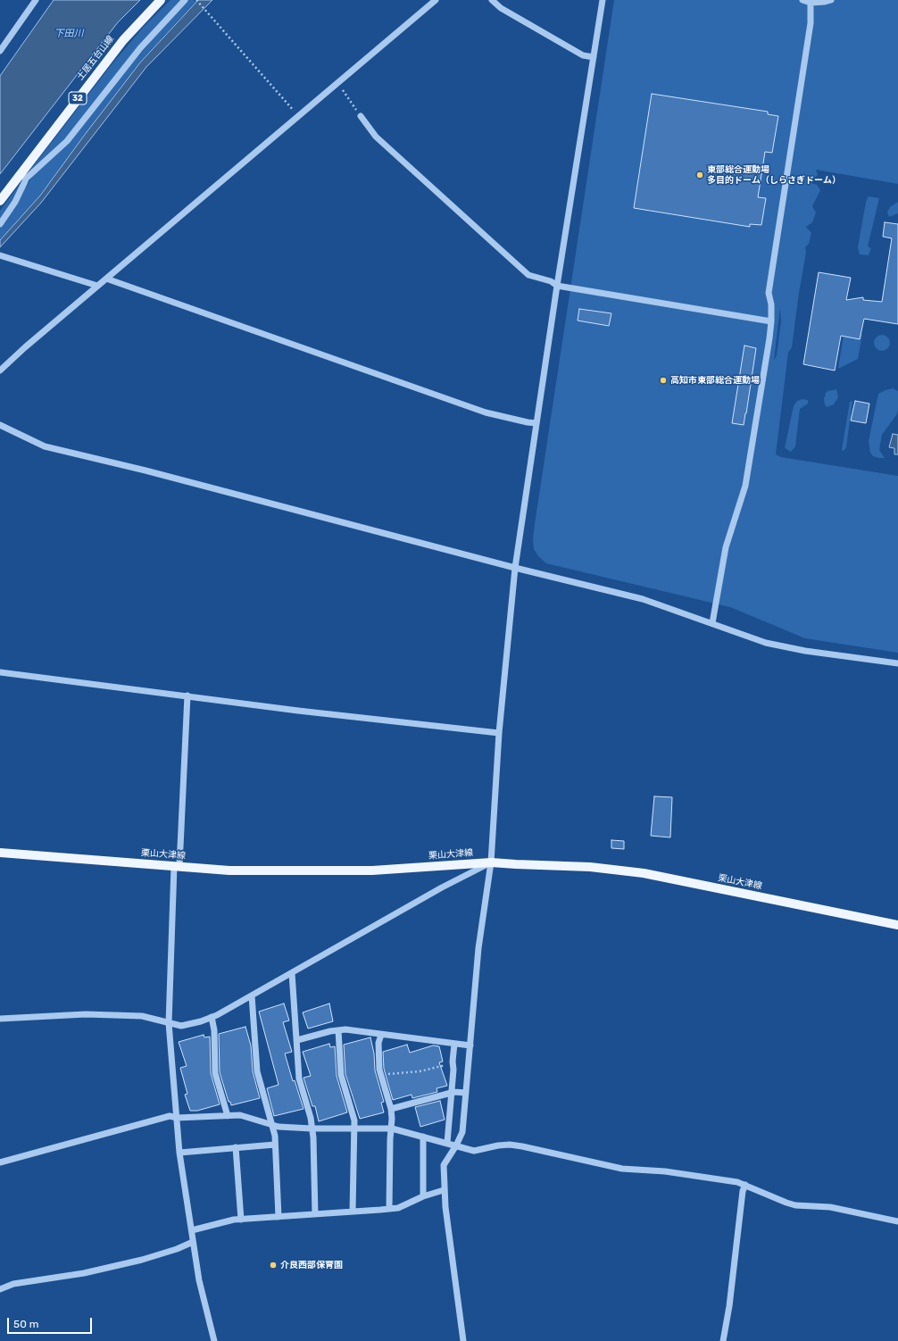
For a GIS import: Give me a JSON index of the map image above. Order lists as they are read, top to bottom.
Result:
{
  "streets": {
    "main road": ["土居五台山線", "32", "栗山大津線"]
  },
  "water": ["下田川"],
  "places": ["東部総合運動場 多目的ドーム（しらさぎドーム）", "高知市東部総合運動場", "介良西部保育園"],
  "scale_bar": "50 m"
}
